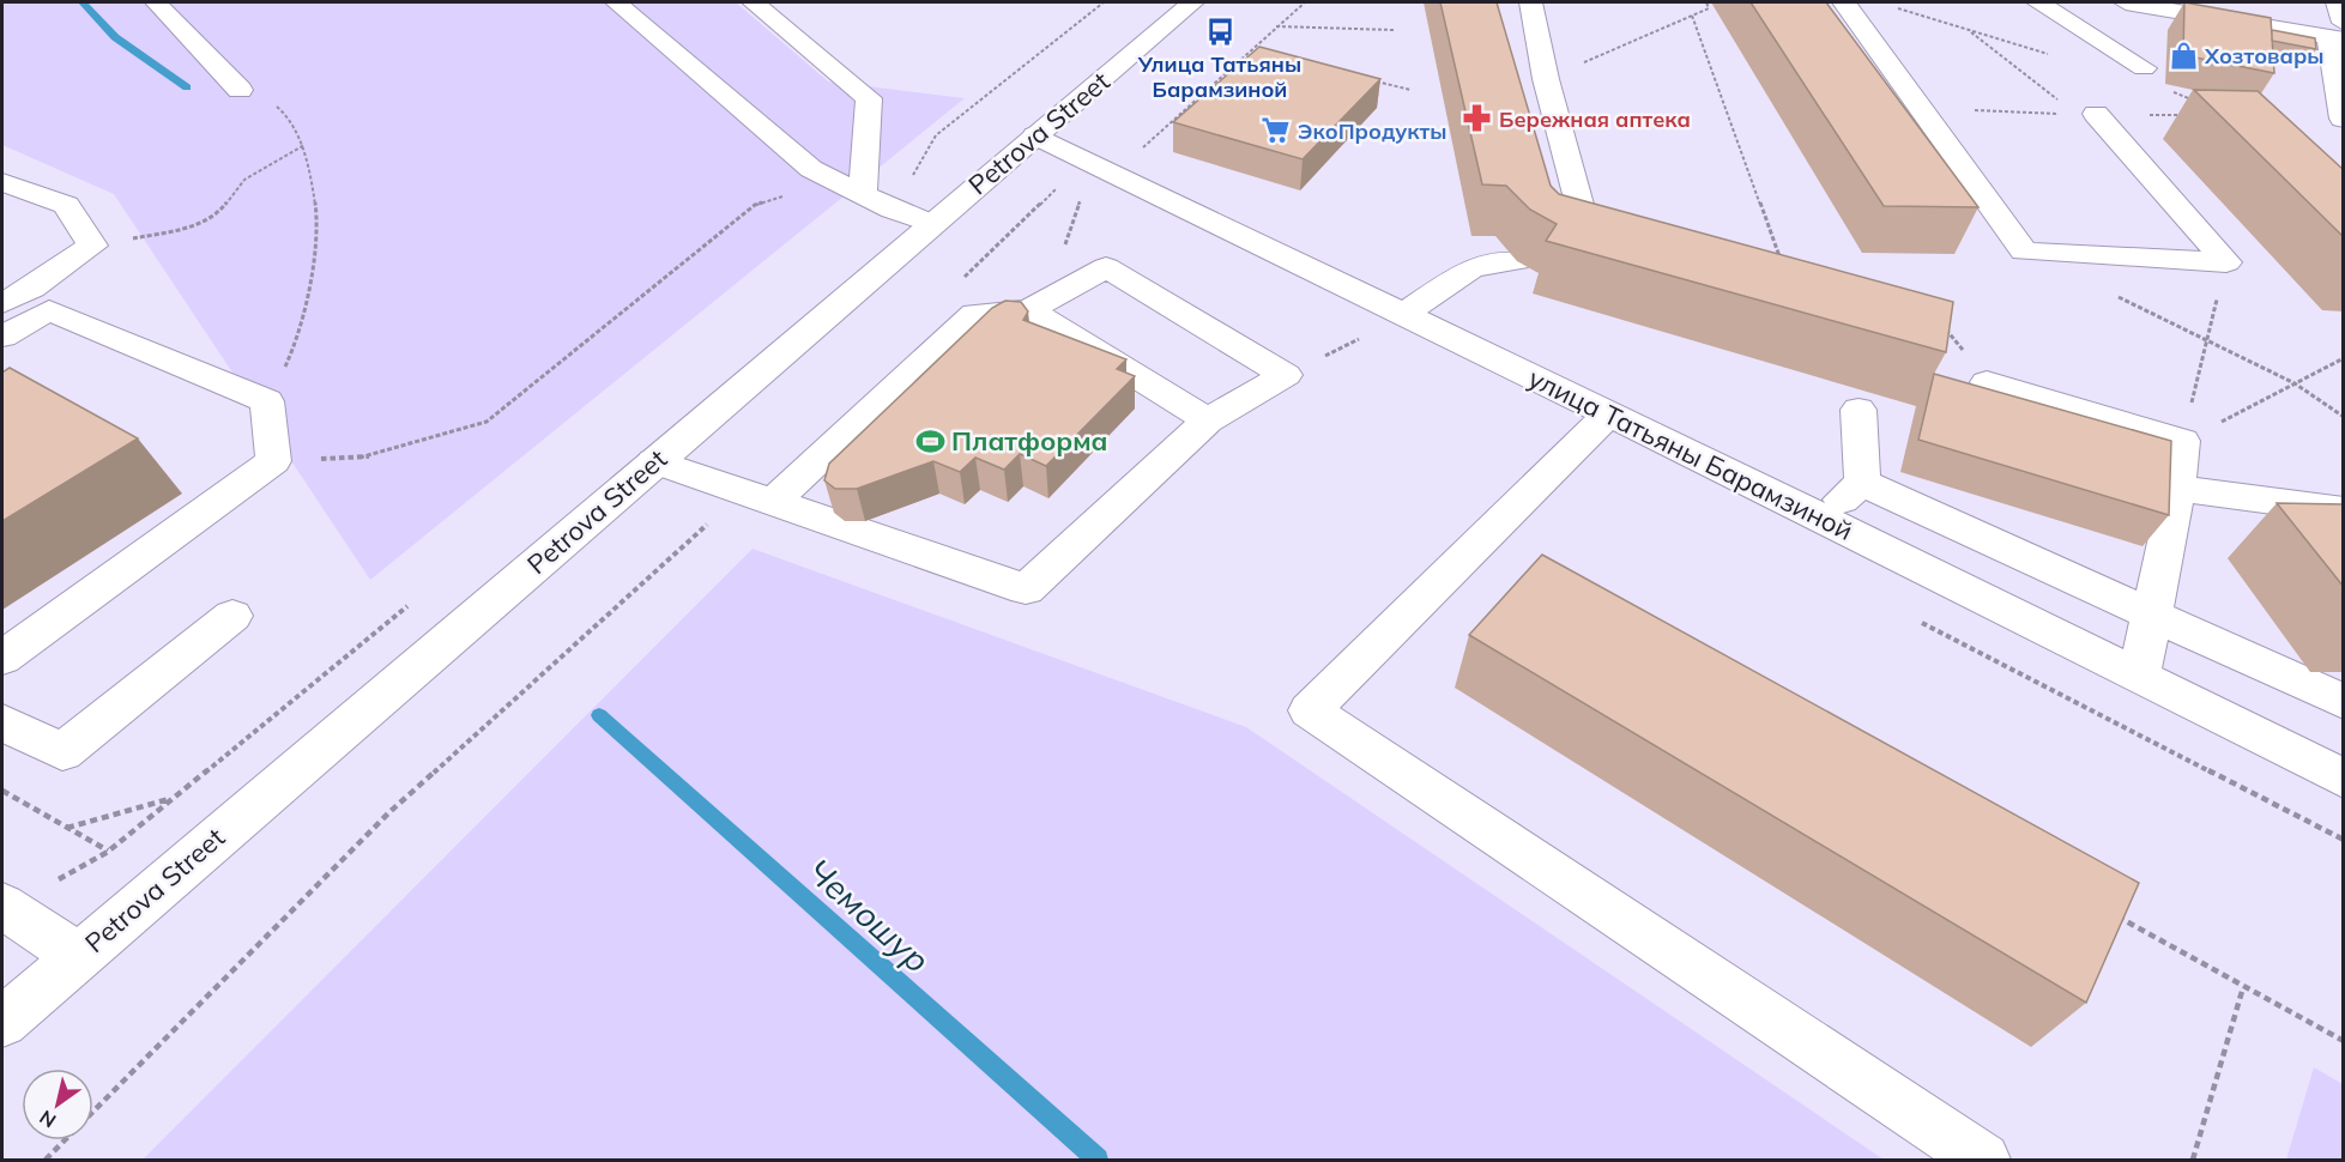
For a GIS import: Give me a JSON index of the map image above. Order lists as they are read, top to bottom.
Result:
{
  "streets": {
    "street": ["Petrova Street", "улица Татьяны Барамзиной"]
  },
  "crossings": [
    ["Petrova Street", "улица Татьяны Барамзиной"]
  ],
  "water": ["Чемошур"],
  "places": {
    "bus stop": ["Улица Татьяны Барамзиной"],
    "shop": ["Хозтовары"],
    "pharmacy": ["Бережная аптека"],
    "supermarket": ["ЭкоПродукты"],
    "sports": ["Платформа"]
  },
  "north": "bottom left"
}
